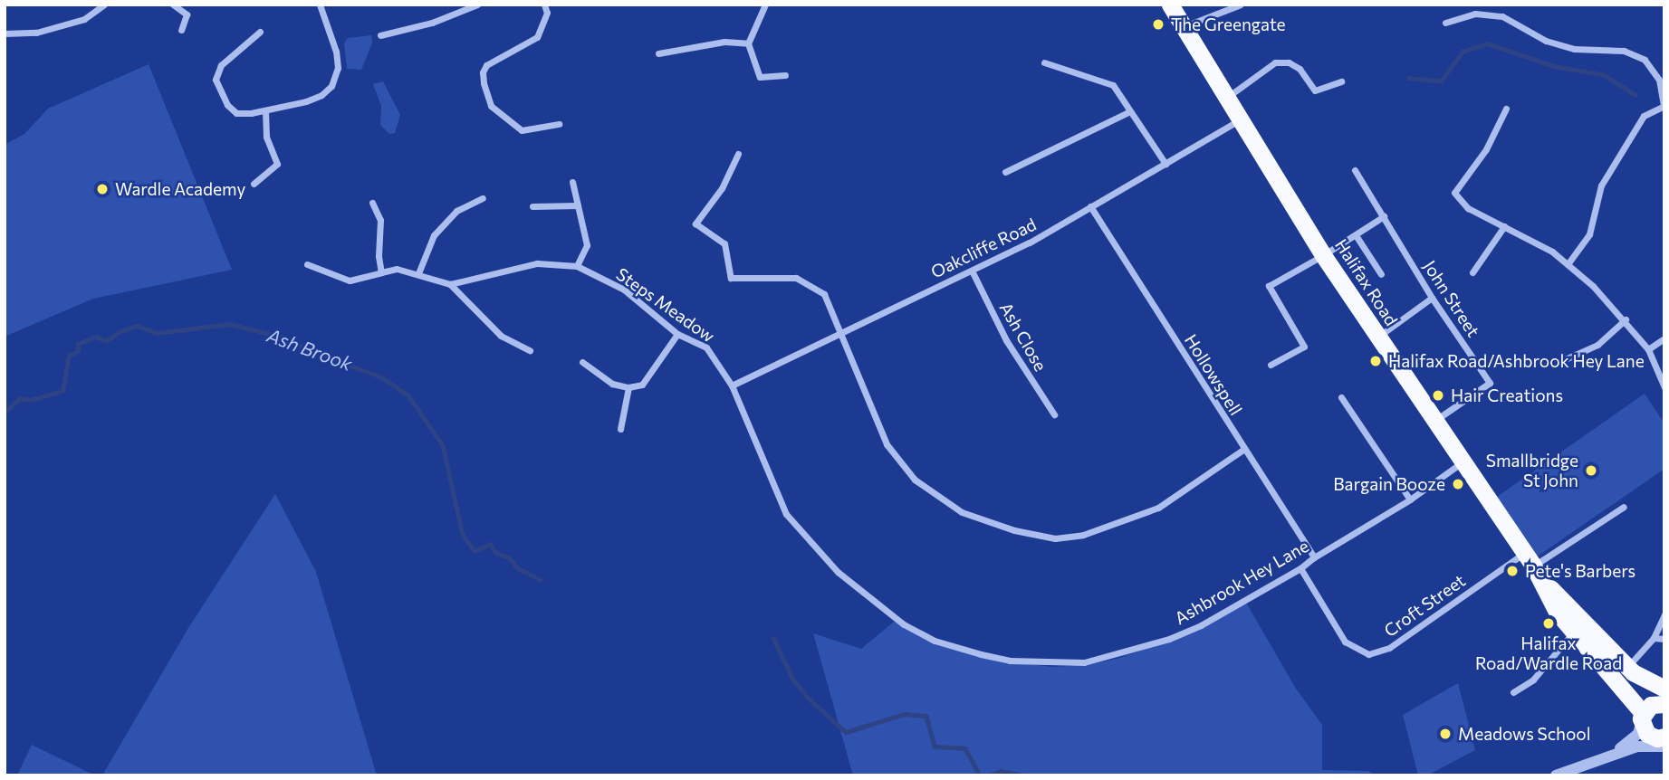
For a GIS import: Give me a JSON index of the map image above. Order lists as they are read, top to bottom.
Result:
{
  "streets": {
    "highway": ["Halifax Road"],
    "street": [
      "Oakcliffe Road",
      "John Street",
      "Steps Meadow",
      "Ash Close",
      "Hollowspell",
      "Ashbrook Hey Lane",
      "Croft Street"
    ]
  },
  "crossings": [
    ["Oakcliffe Road", "Halifax Road"],
    ["Oakcliffe Road", "Steps Meadow"],
    ["Oakcliffe Road", "Ash Close"],
    ["Oakcliffe Road", "Hollowspell"],
    ["Oakcliffe Road", "Ashbrook Hey Lane"],
    ["Halifax Road", "John Street"],
    ["Halifax Road", "Ashbrook Hey Lane"],
    ["Halifax Road", "Croft Street"],
    ["Steps Meadow", "Ashbrook Hey Lane"],
    ["Hollowspell", "Ashbrook Hey Lane"],
    ["Ashbrook Hey Lane", "Croft Street"]
  ],
  "water": ["Ash Brook"],
  "places": [
    "The Greengate",
    "Wardle Academy",
    "Halifax Road/Ashbrook Hey Lane",
    "Hair Creations",
    "Smallbridge St John",
    "Bargain Booze",
    "Pete's Barbers",
    "Halifax Road/Wardle Road",
    "Meadows School"
  ]
}
